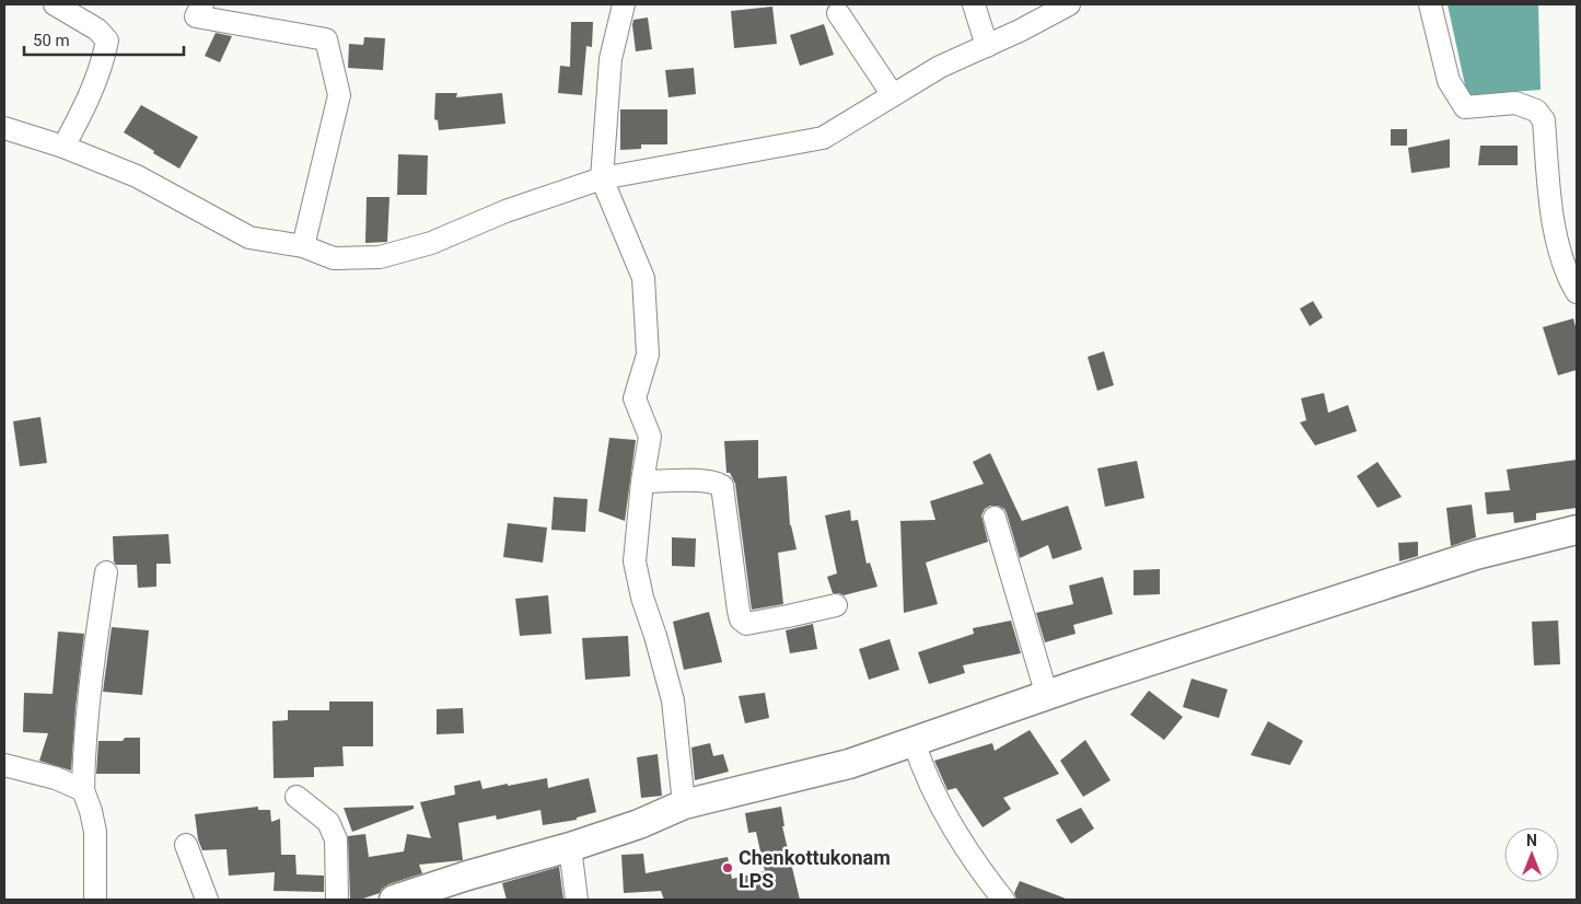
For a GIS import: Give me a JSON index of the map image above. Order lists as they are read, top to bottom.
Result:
{
  "places": ["Chenkottukonam LPS"],
  "scale_bar": "50 m",
  "north": "top"
}
